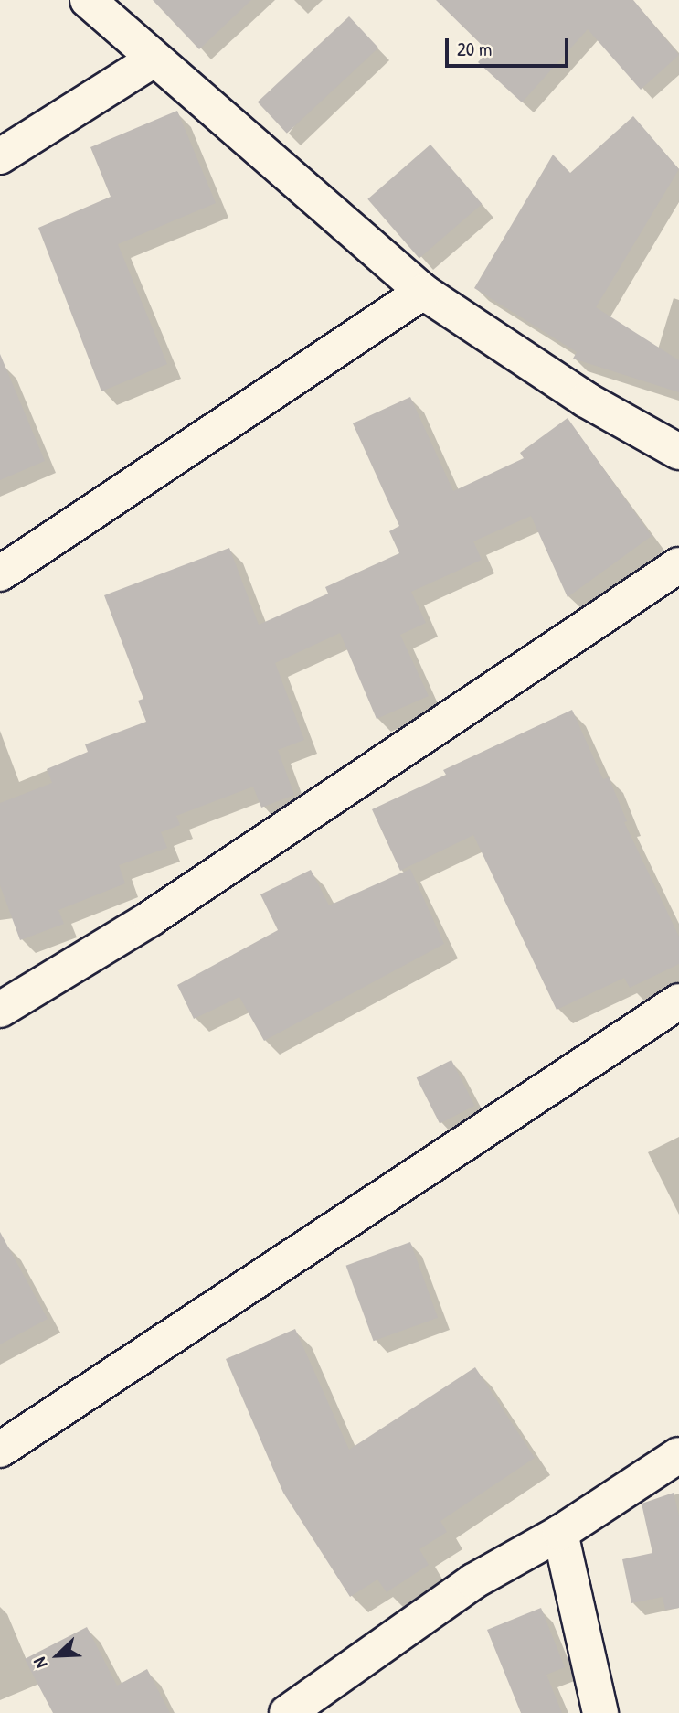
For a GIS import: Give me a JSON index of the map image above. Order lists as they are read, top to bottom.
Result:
{
  "scale_bar": "20 m",
  "north": "bottom left"
}
